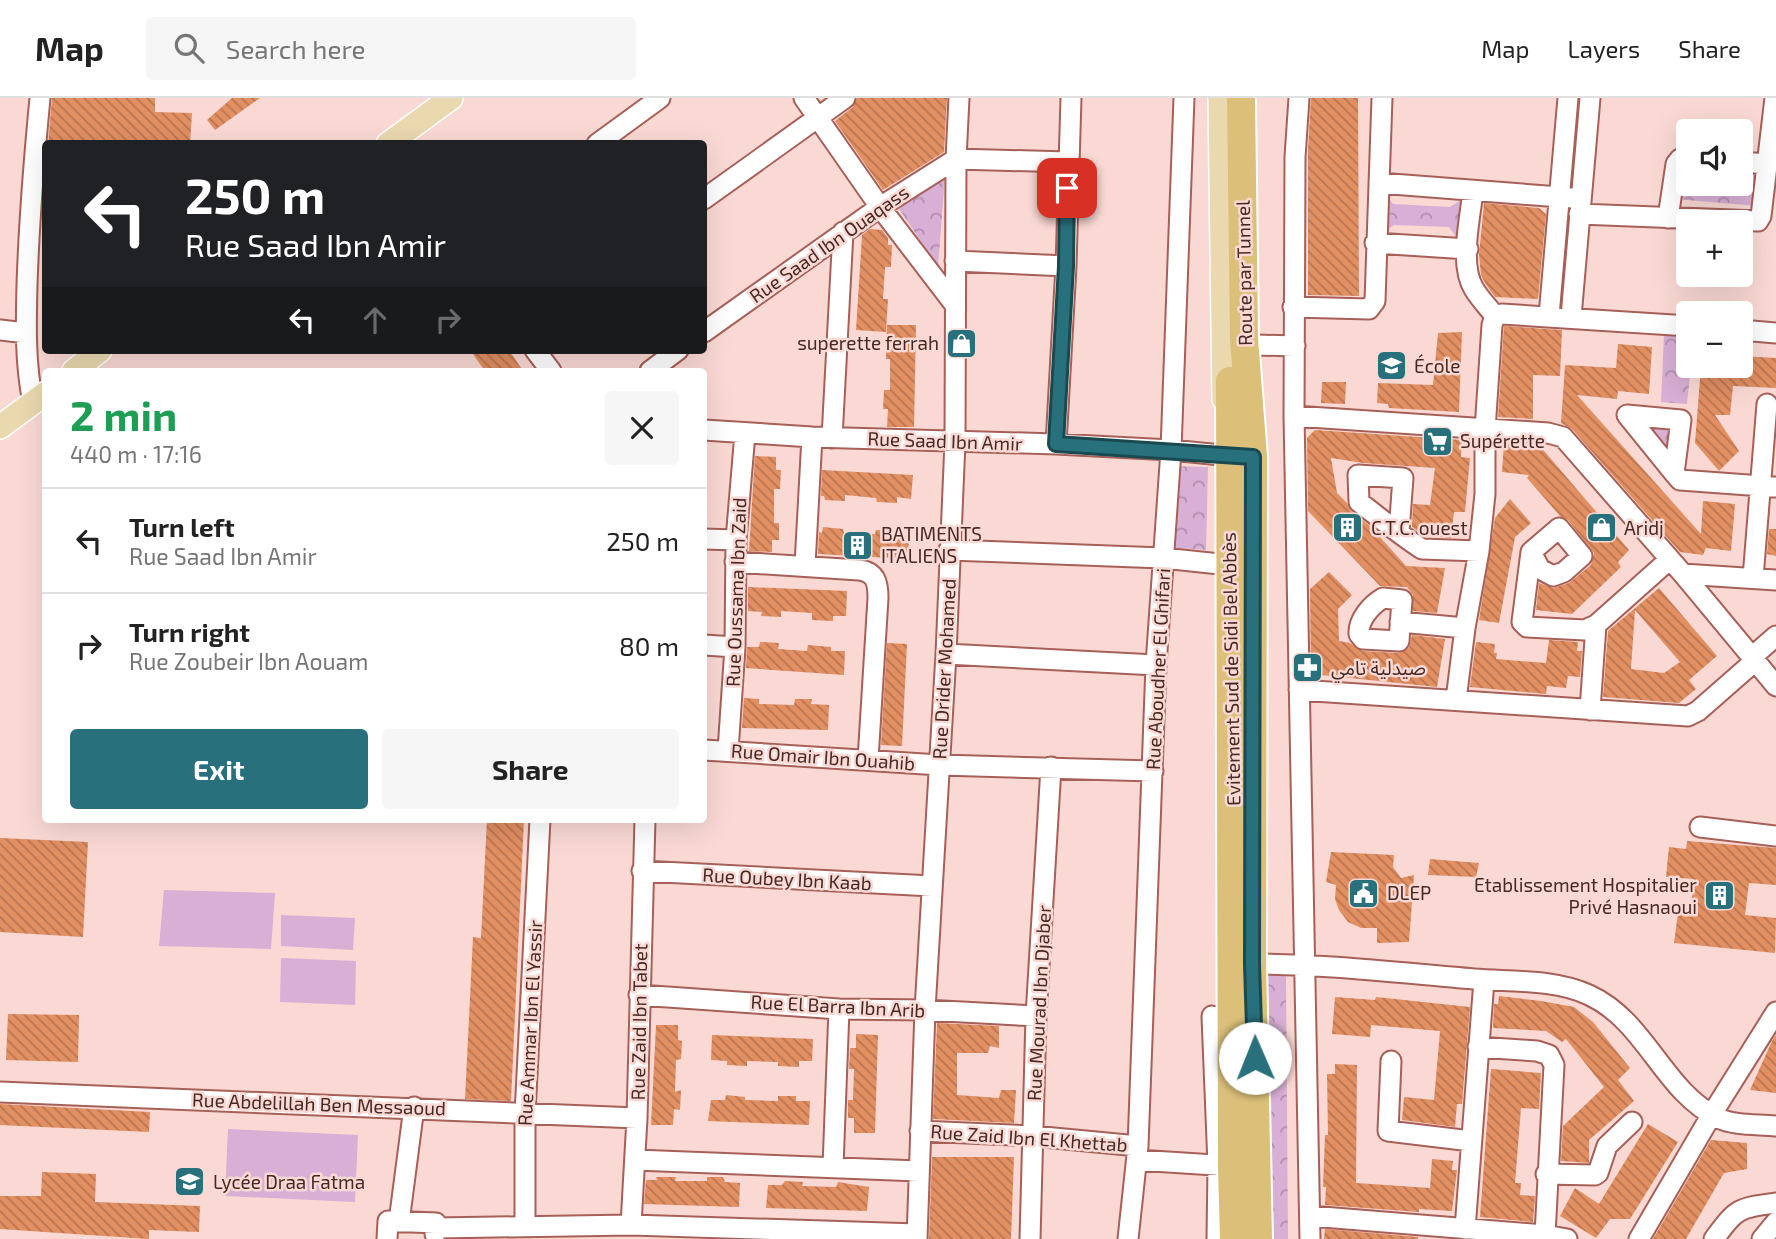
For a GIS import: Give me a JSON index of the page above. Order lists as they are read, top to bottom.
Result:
{
  "streets": {
    "highway": ["Route par Tunnel", "Evitement Sud de Sidi Bel Abbès"],
    "street": [
      "Rue Saad Ibn Ouaqass",
      "Rue Saad Ibn Amir",
      "Rue Oussama Ibn Zaid",
      "Rue Drider Mohamed",
      "Rue Aboudher El Ghifari",
      "Rue Omair Ibn Ouahib",
      "Rue Oubey Ibn Kaab",
      "Rue Mourad Ibn Djaber",
      "Rue El Barra Ibn Arib",
      "Rue Zaid Ibn Tabet",
      "Rue Ammar Ibn El Yassir",
      "Rue Abdelillah Ben Messaoud",
      "Rue Zaid Ibn El Khettab"
    ]
  },
  "crossings": [
    ["Rue Saad Ibn Ouaqass", "Rue Drider Mohamed"],
    ["Route par Tunnel", "Rue Saad Ibn Amir"],
    ["Route par Tunnel", "Evitement Sud de Sidi Bel Abbès"],
    ["Rue Saad Ibn Amir", "Rue Oussama Ibn Zaid"],
    ["Rue Saad Ibn Amir", "Rue Drider Mohamed"],
    ["Rue Saad Ibn Amir", "Rue Aboudher El Ghifari"],
    ["Rue Saad Ibn Amir", "Evitement Sud de Sidi Bel Abbès"],
    ["Rue Oussama Ibn Zaid", "Rue Omair Ibn Ouahib"],
    ["Rue Drider Mohamed", "Rue Omair Ibn Ouahib"],
    ["Rue Drider Mohamed", "Rue Oubey Ibn Kaab"],
    ["Rue Drider Mohamed", "Rue El Barra Ibn Arib"],
    ["Rue Drider Mohamed", "Rue Zaid Ibn El Khettab"],
    ["Rue Aboudher El Ghifari", "Rue Omair Ibn Ouahib"],
    ["Rue Aboudher El Ghifari", "Rue Zaid Ibn El Khettab"],
    ["Evitement Sud de Sidi Bel Abbès", "Rue Zaid Ibn El Khettab"],
    ["Rue Omair Ibn Ouahib", "Rue Mourad Ibn Djaber"],
    ["Rue Oubey Ibn Kaab", "Rue Zaid Ibn Tabet"],
    ["Rue Mourad Ibn Djaber", "Rue El Barra Ibn Arib"],
    ["Rue Mourad Ibn Djaber", "Rue Zaid Ibn El Khettab"],
    ["Rue El Barra Ibn Arib", "Rue Zaid Ibn Tabet"],
    ["Rue Zaid Ibn Tabet", "Rue Abdelillah Ben Messaoud"],
    ["Rue Ammar Ibn El Yassir", "Rue Abdelillah Ben Messaoud"]
  ],
  "places": {
    "shop": ["superette ferrah", "Aridj"],
    "school or university": ["École", "Lycée Draa Fatma"],
    "supermarket": ["Supérette"],
    "building": ["C.T.C. ouest", "BATIMENTS ITALIENS", "Etablissement Hospitalier Privé Hasnaoui"],
    "pharmacy": ["صيدلية تامي"],
    "public building": ["DLEP"]
  },
  "page": {
    "header": "Map",
    "search": "Search here",
    "nav": ["Map", "Layers", "Share"],
    "map_buttons": ["+", "−"],
    "turn": ["250 m", "Rue Saad Ibn Amir"],
    "heading": ["2 min", "440 m · 17:16"],
    "list": [
      {
        "name": "Turn left",
        "note": "Rue Saad Ibn Amir",
        "value": "250 m"
      },
      {
        "name": "Turn right",
        "note": "Rue Zoubeir Ibn Aouam",
        "value": "80 m"
      }
    ],
    "buttons": ["Exit", "Share"]
  }
}
